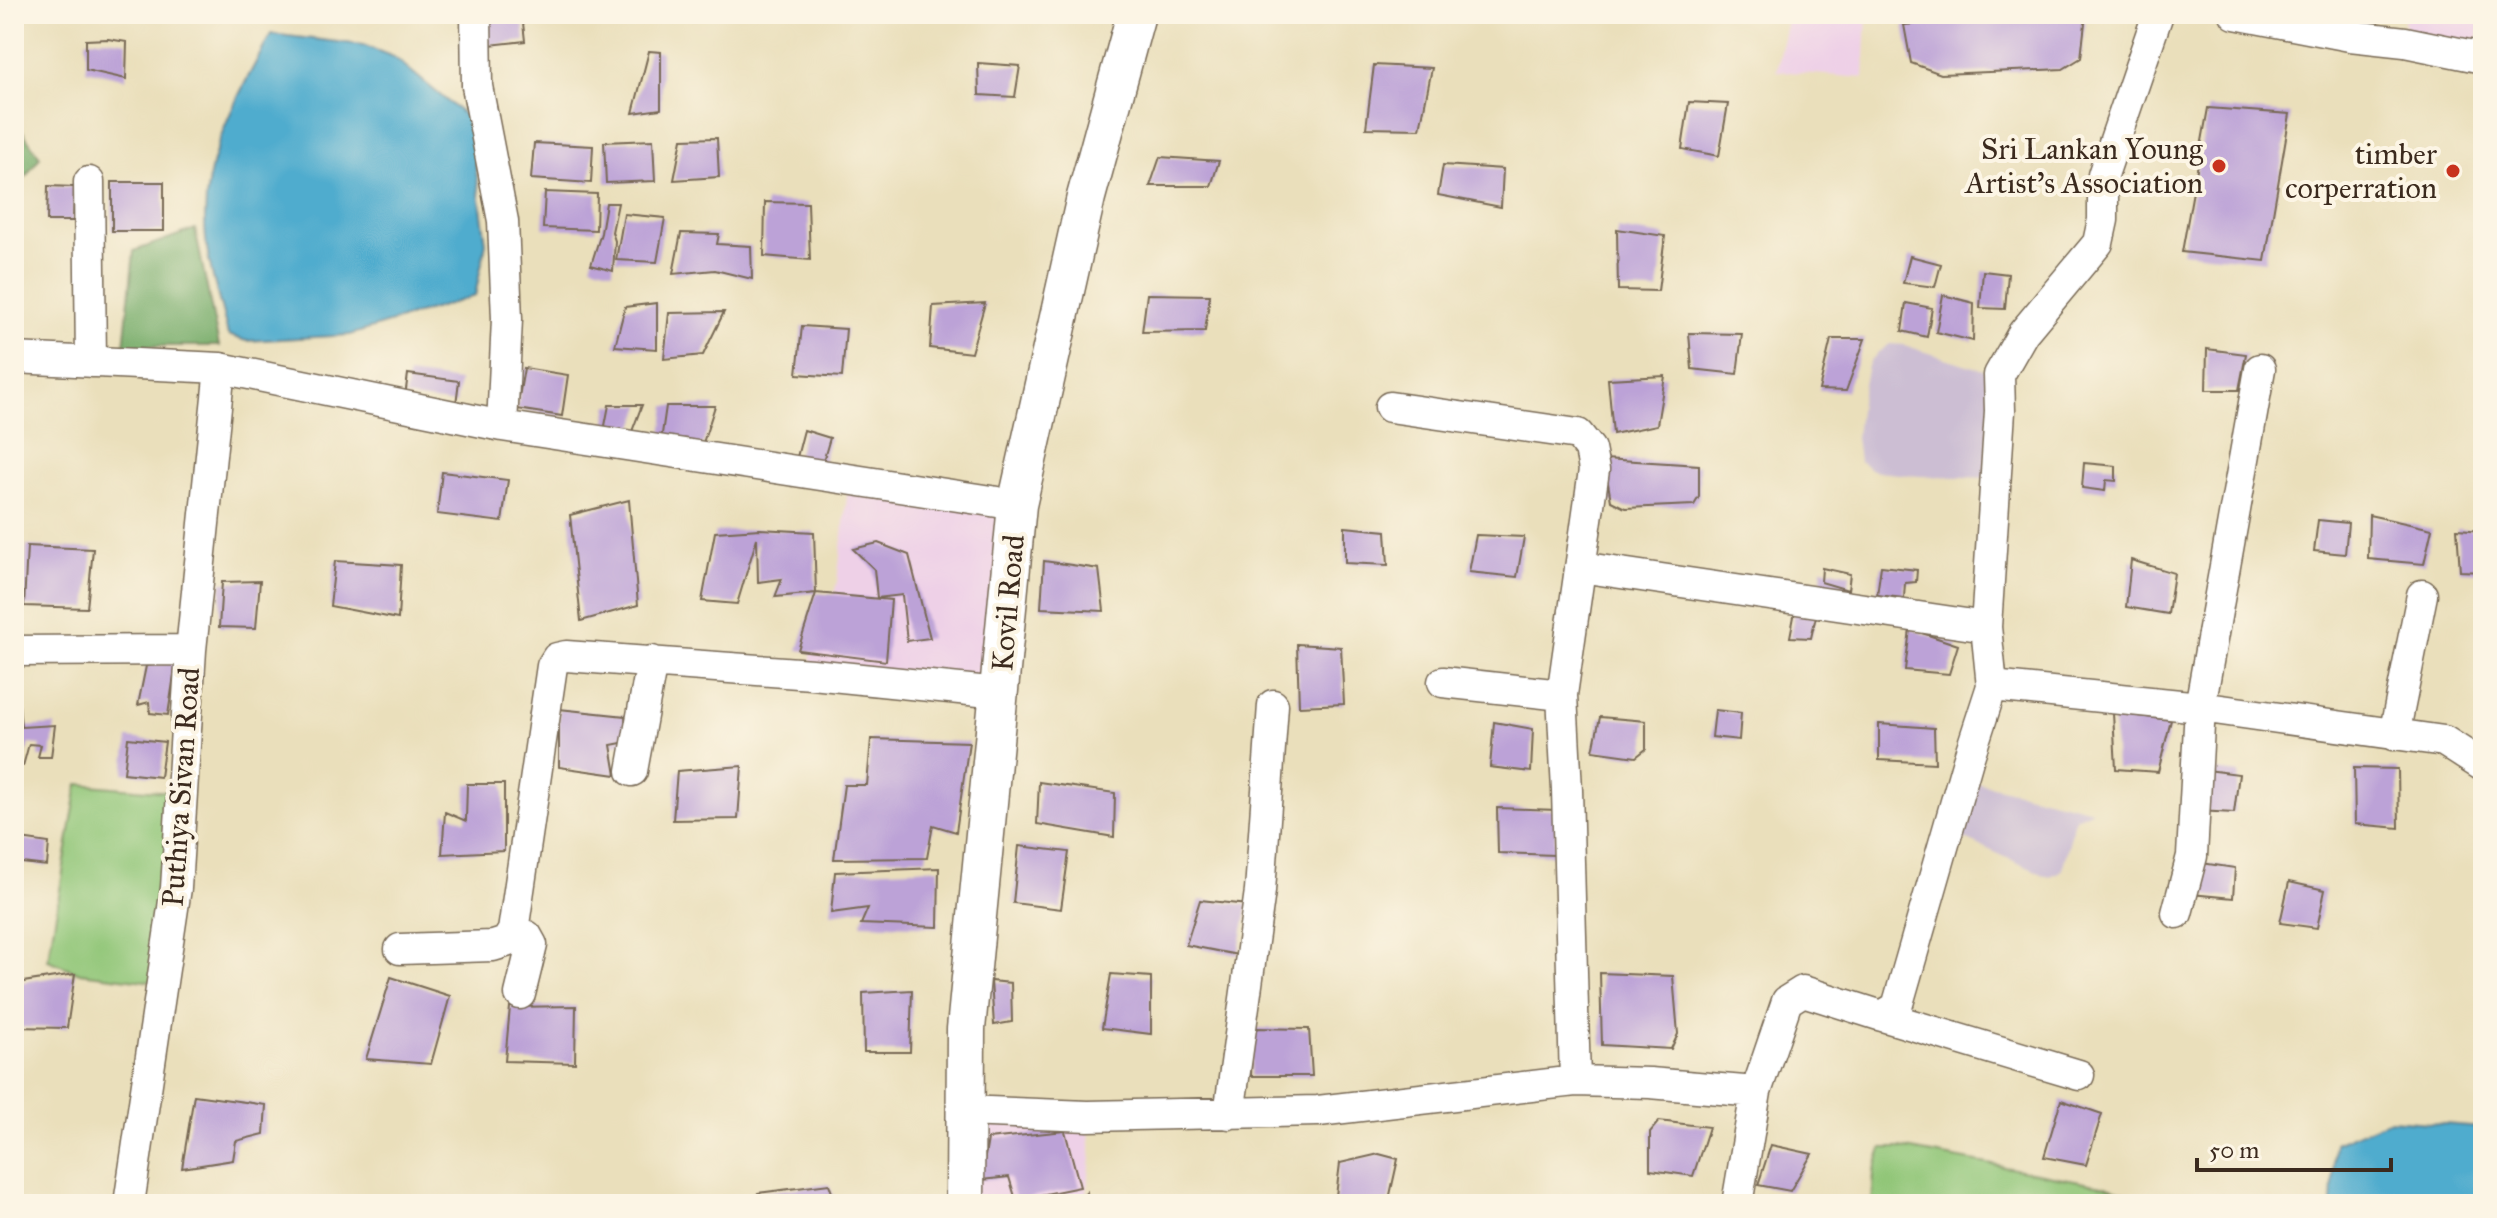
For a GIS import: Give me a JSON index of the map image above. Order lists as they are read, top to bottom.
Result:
{
  "streets": {
    "street": ["Kovil Road", "Puthiya Sivan Road"]
  },
  "places": ["Sri Lankan Young Artist's Association", "timber corperration"],
  "scale_bar": "50 m"
}
